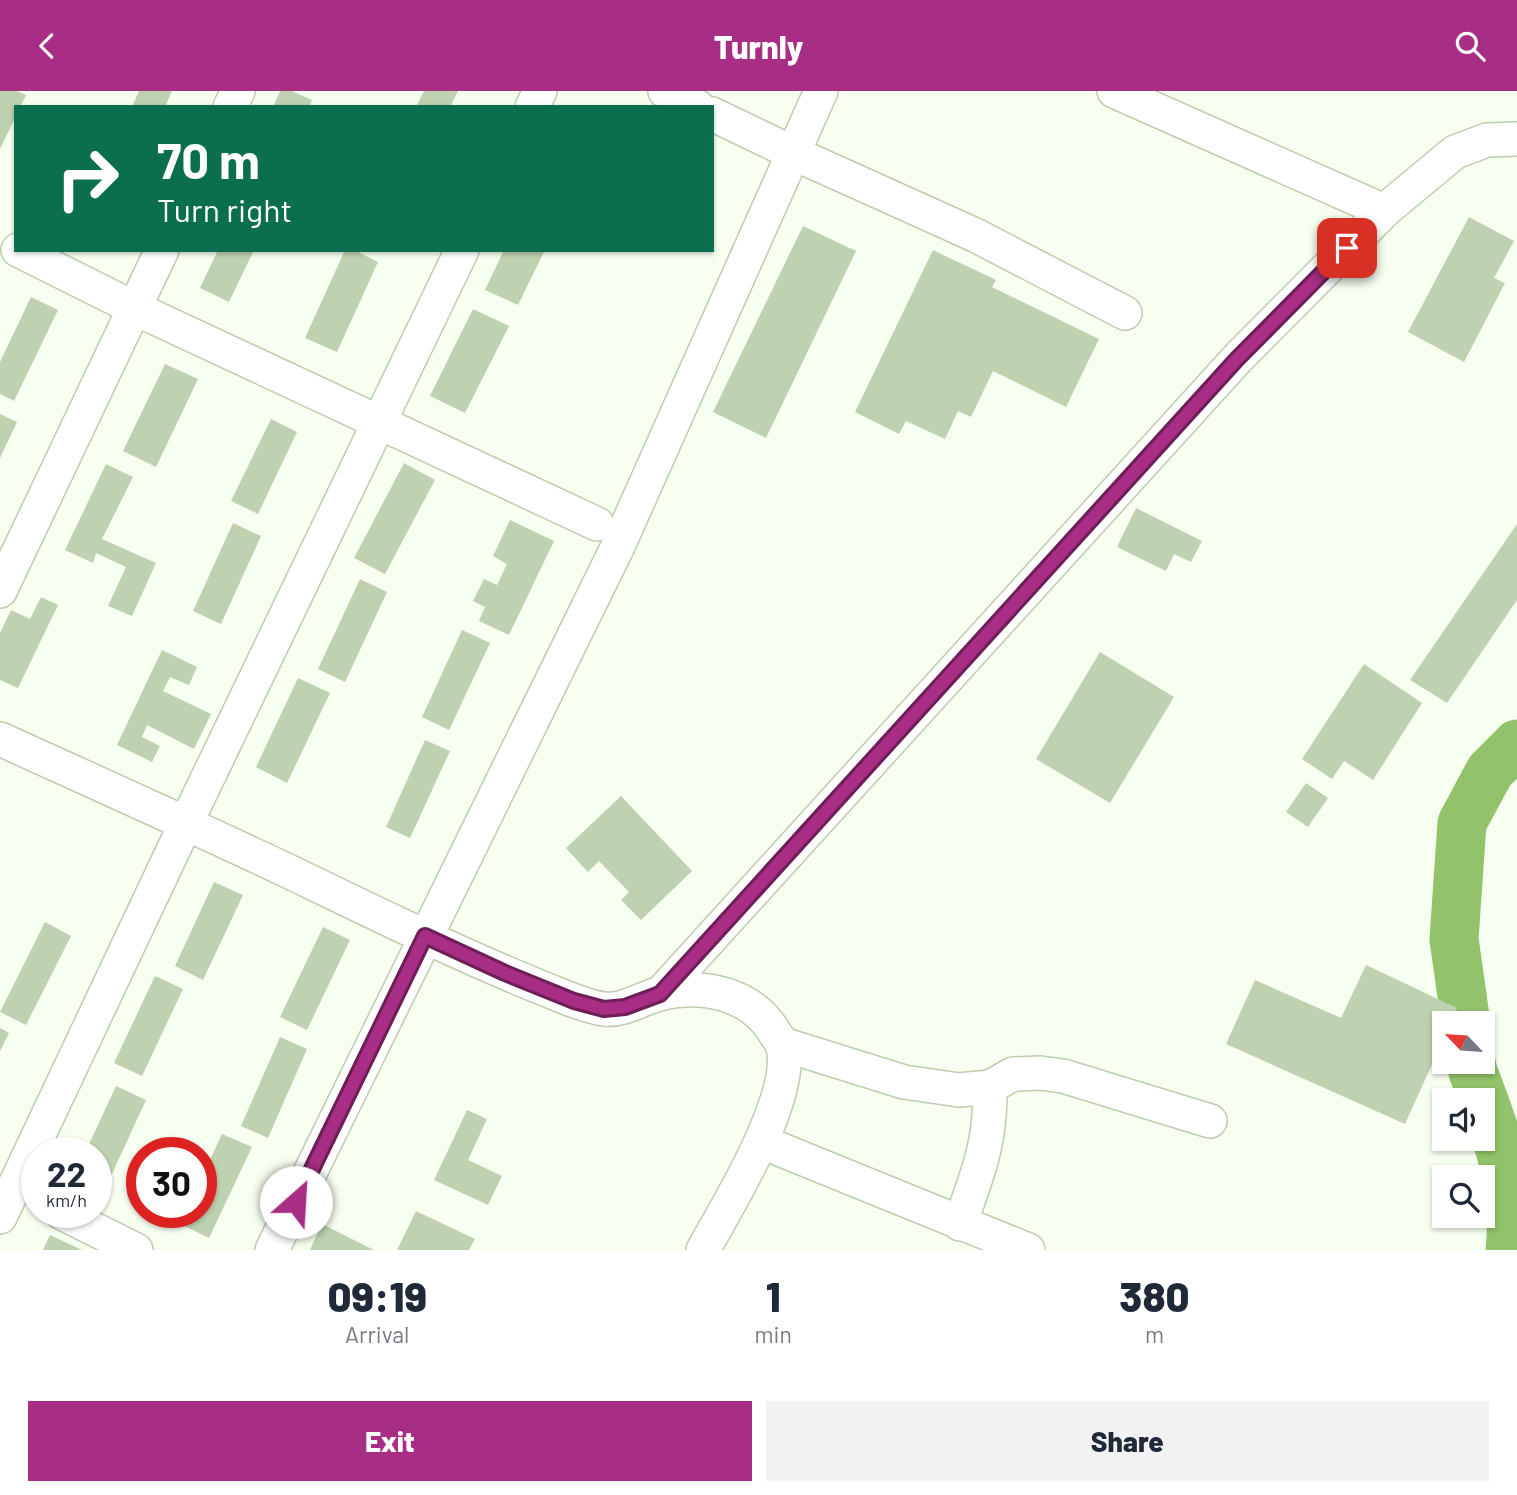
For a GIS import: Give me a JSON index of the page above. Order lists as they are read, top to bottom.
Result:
{
  "north": "top left",
  "page": {
    "header": "Turnly",
    "turn": ["70 m", "Turn right"],
    "speed": "22 km/h",
    "limit": "30",
    "eta": [
      "09:19",
      "Arrival",
      "1",
      "min",
      "380",
      "m"
    ],
    "buttons": ["Exit", "Share"]
  }
}
